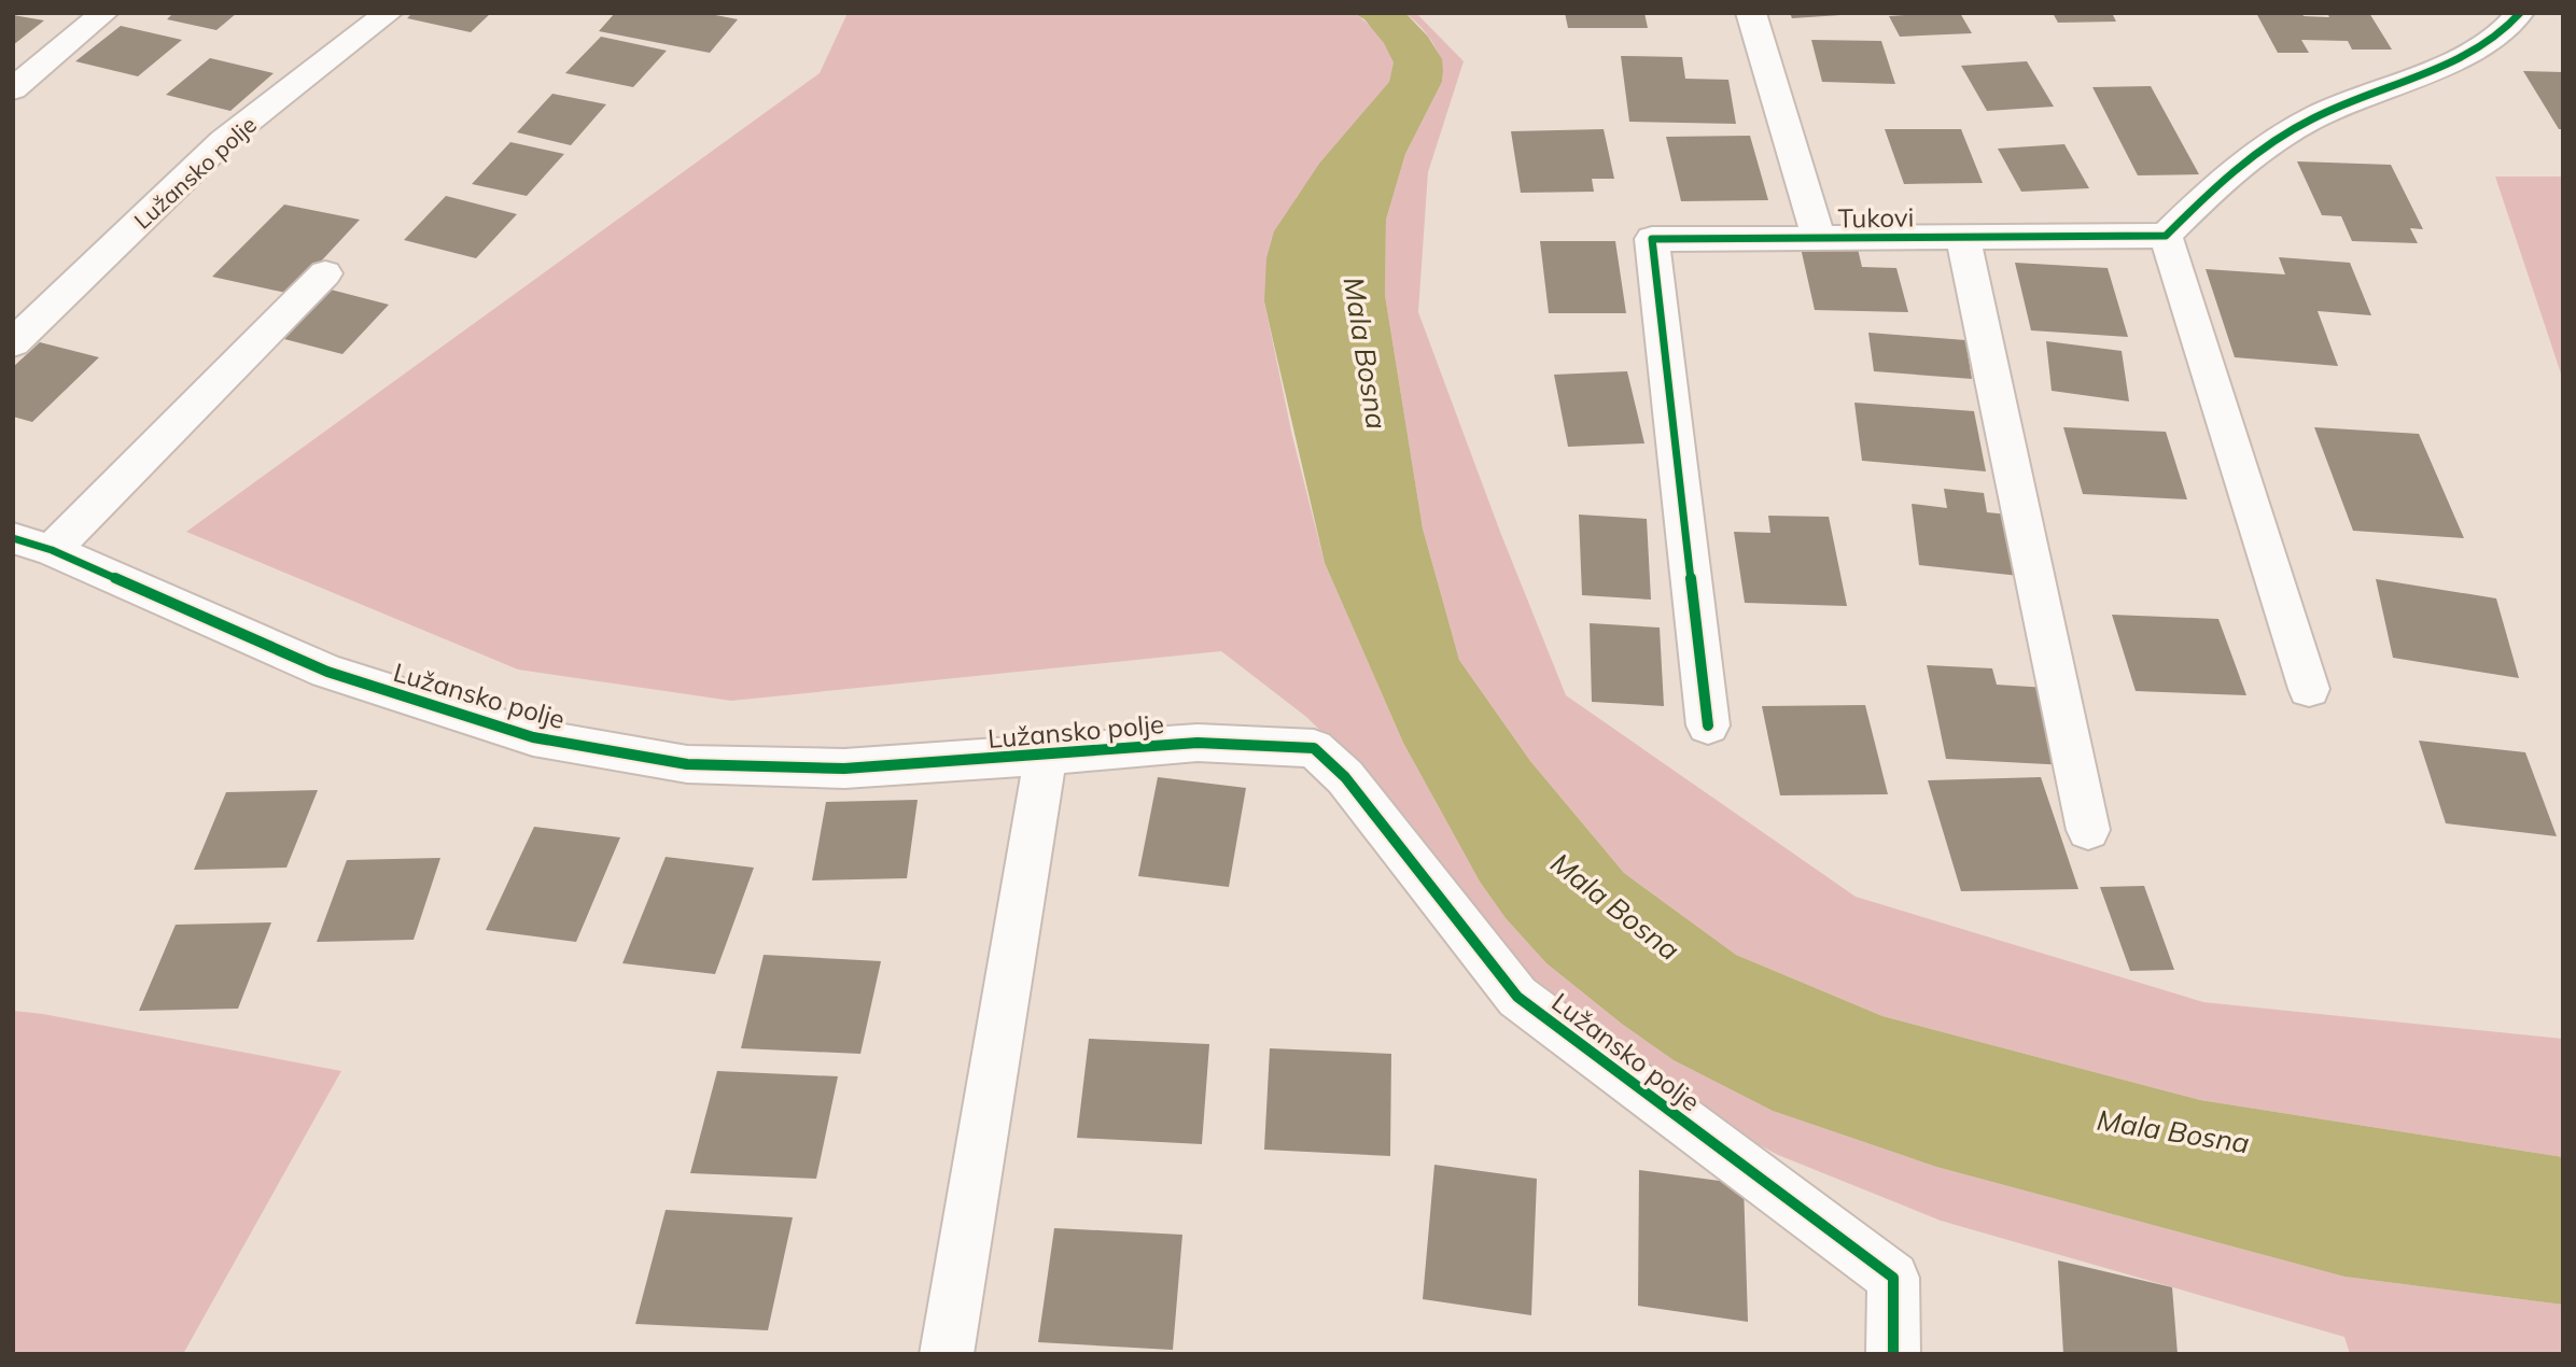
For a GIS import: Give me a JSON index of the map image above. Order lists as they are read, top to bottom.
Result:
{
  "streets": {
    "street": ["Lužansko polje", "Tukovi"]
  },
  "water": ["Mala Bosna"]
}
